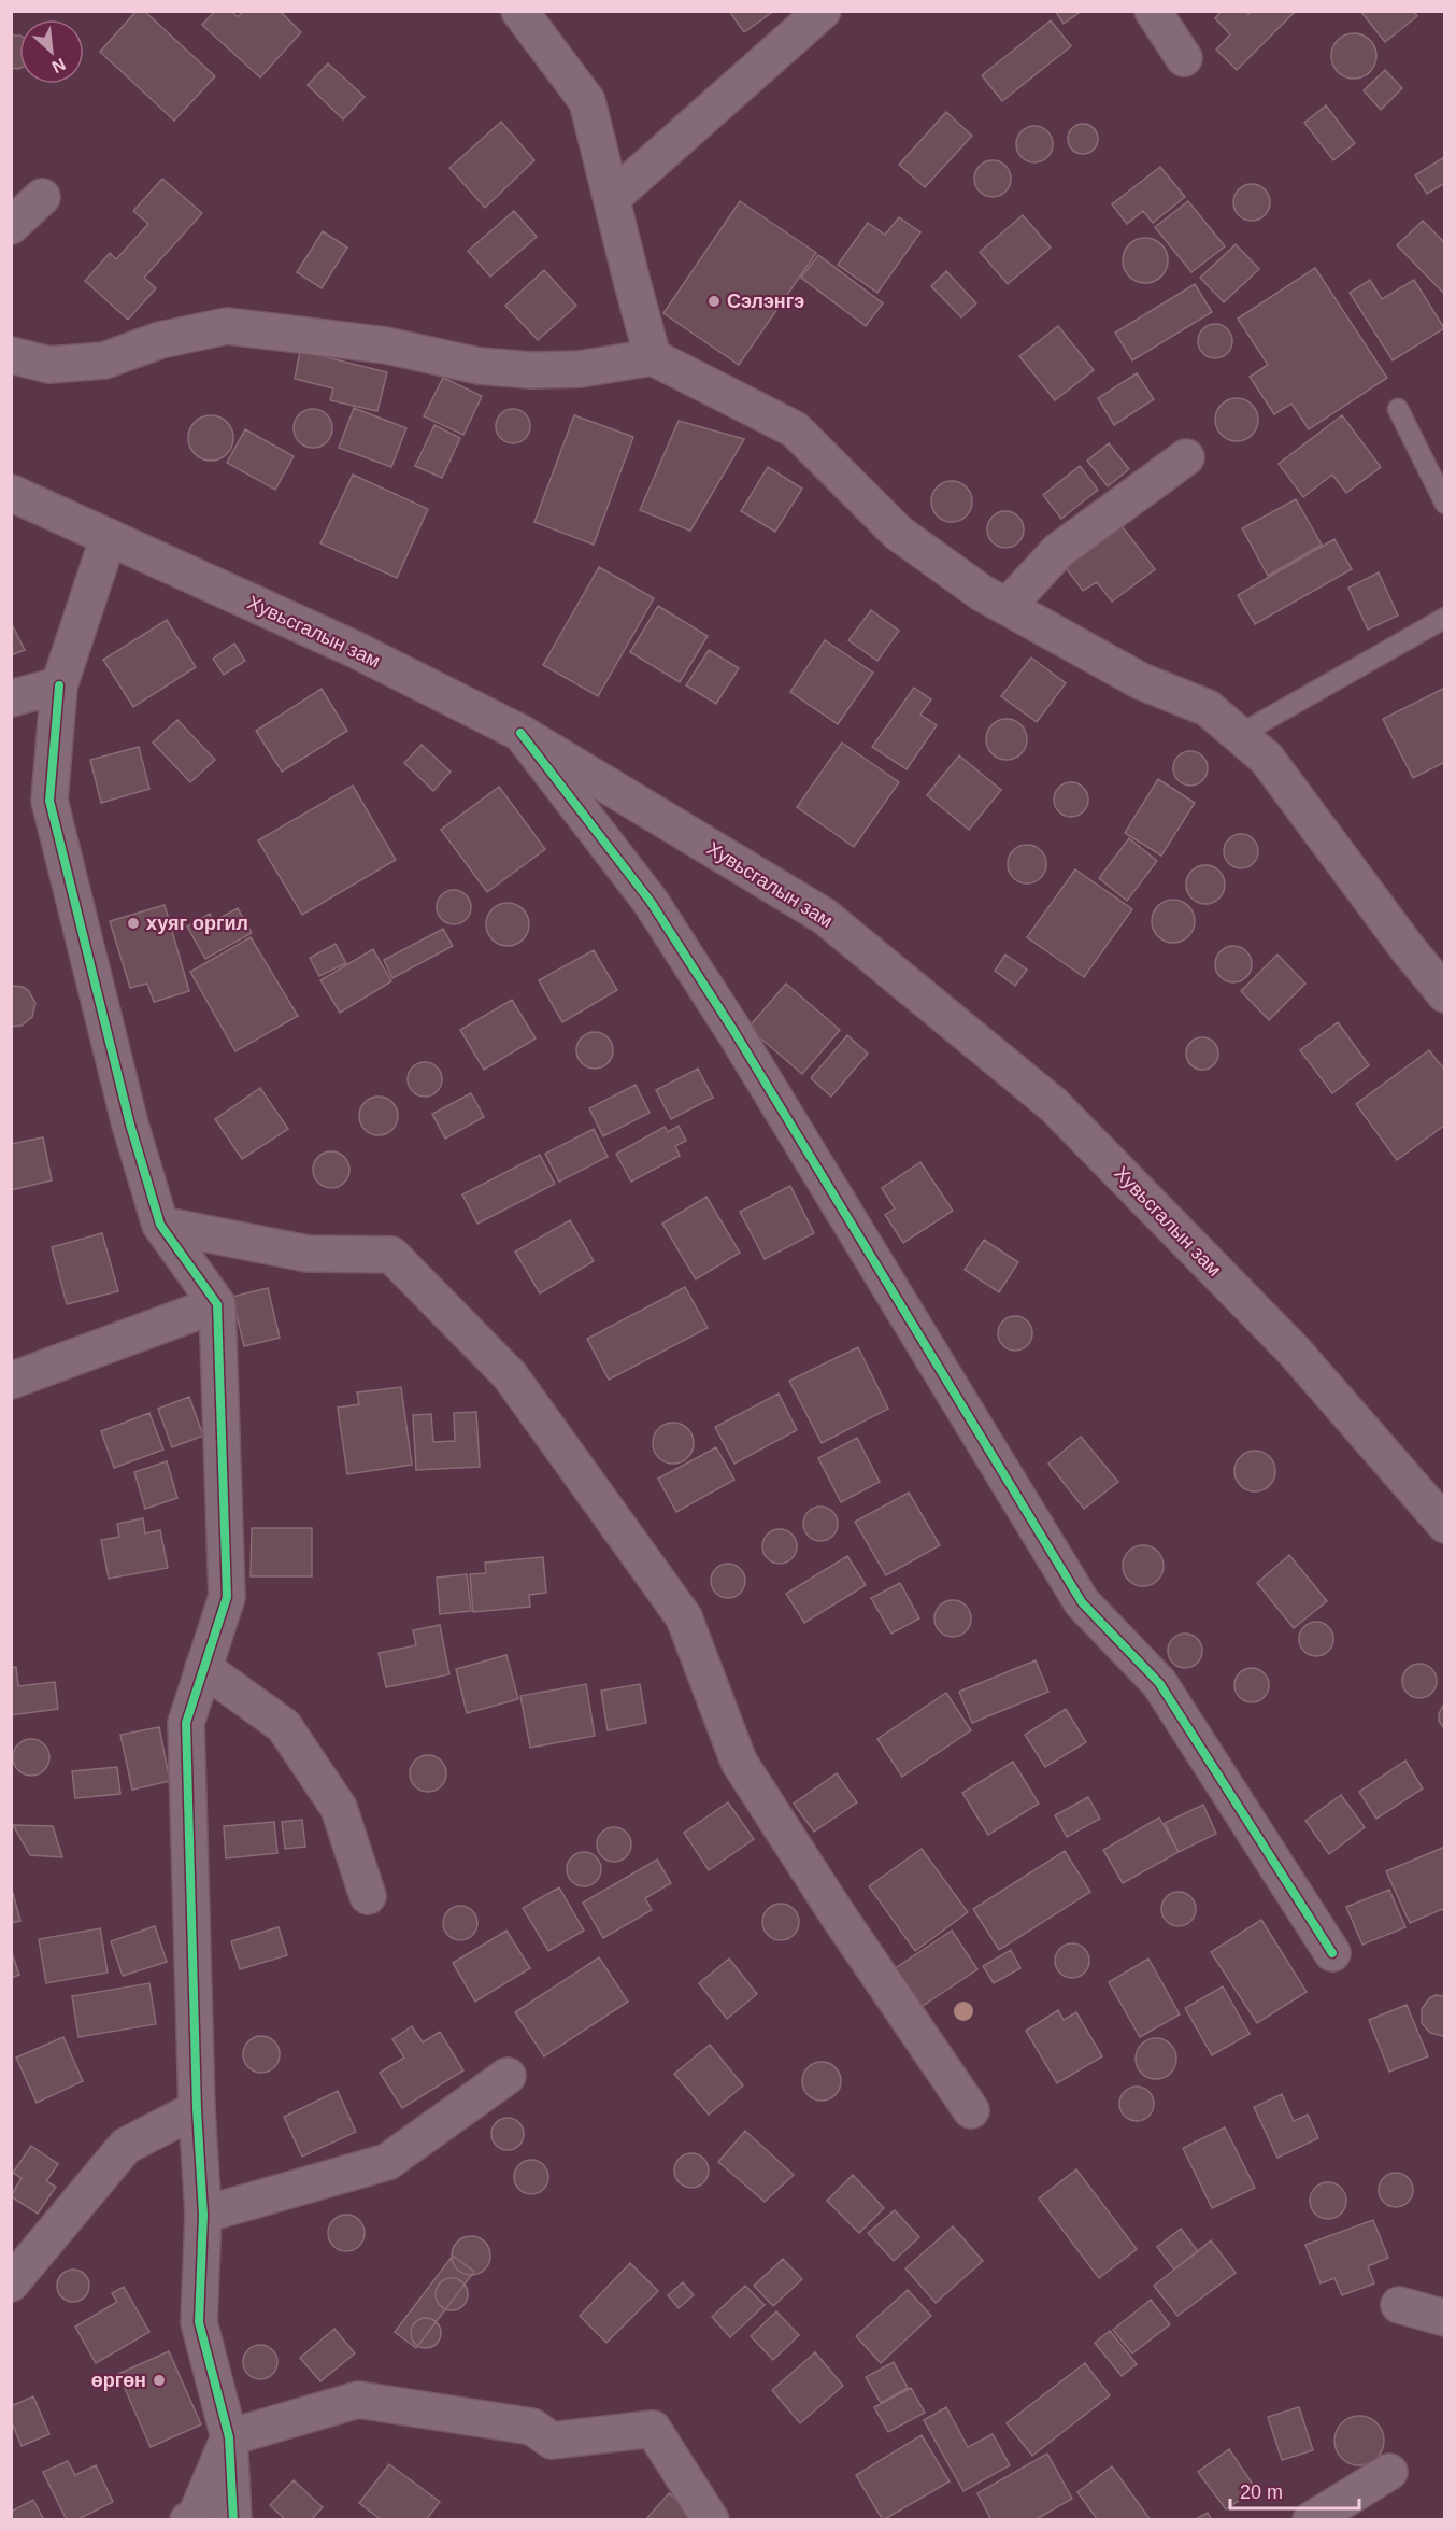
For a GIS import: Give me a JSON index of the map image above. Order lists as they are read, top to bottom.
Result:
{
  "streets": {
    "street": ["Хувьсгалын зам"]
  },
  "places": ["Сэлэнгэ", "хуяг оргил", "өргөн"],
  "scale_bar": "20 m",
  "north": "bottom right"
}
